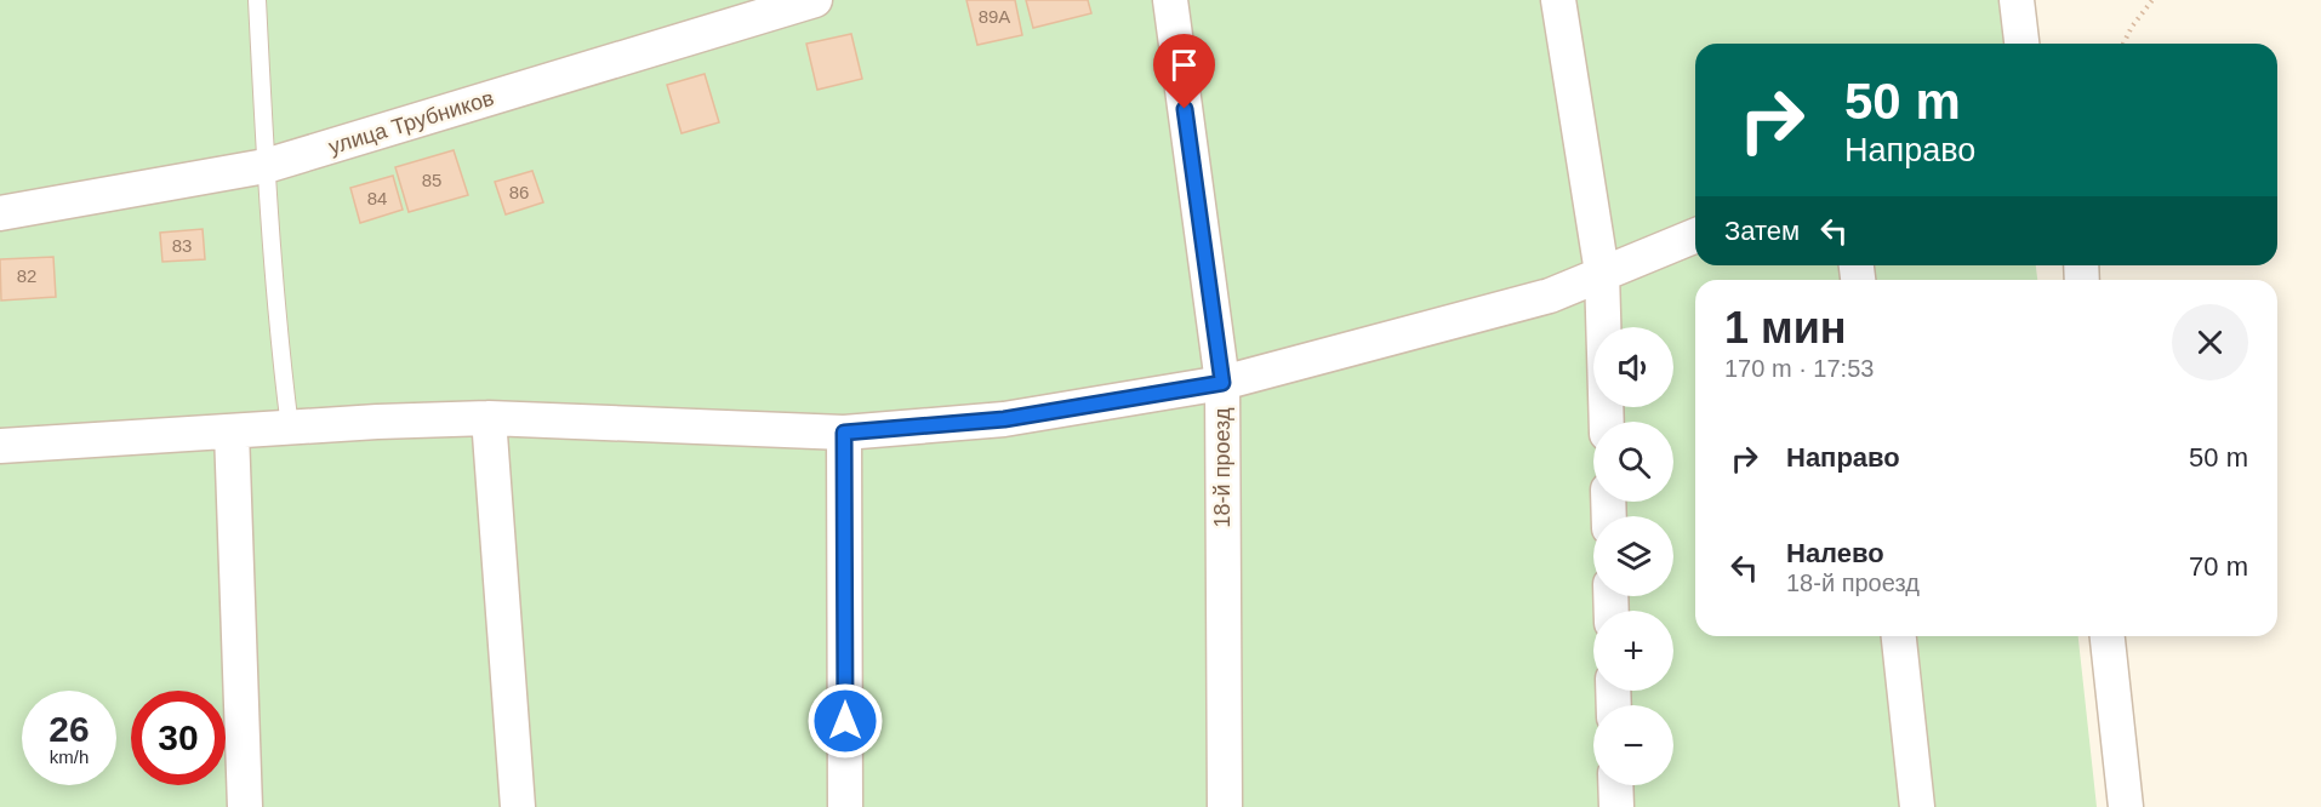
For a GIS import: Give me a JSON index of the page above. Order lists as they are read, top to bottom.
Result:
{
  "streets": {
    "street": ["улица Трубников", "18-й проезд"]
  },
  "house_numbers": [
    "89А",
    "85",
    "86",
    "84",
    "83",
    "82"
  ],
  "page": {
    "turn": ["50 m", "Направо"],
    "then": "Затем",
    "heading": ["1 мин", "170 m · 17:53"],
    "map_buttons": ["+", "−"],
    "list": [
      {
        "name": "Направо",
        "value": "50 m"
      },
      {
        "name": "Налево",
        "note": "18-й проезд",
        "value": "70 m"
      }
    ],
    "speed": "26 km/h",
    "limit": "30"
  }
}
